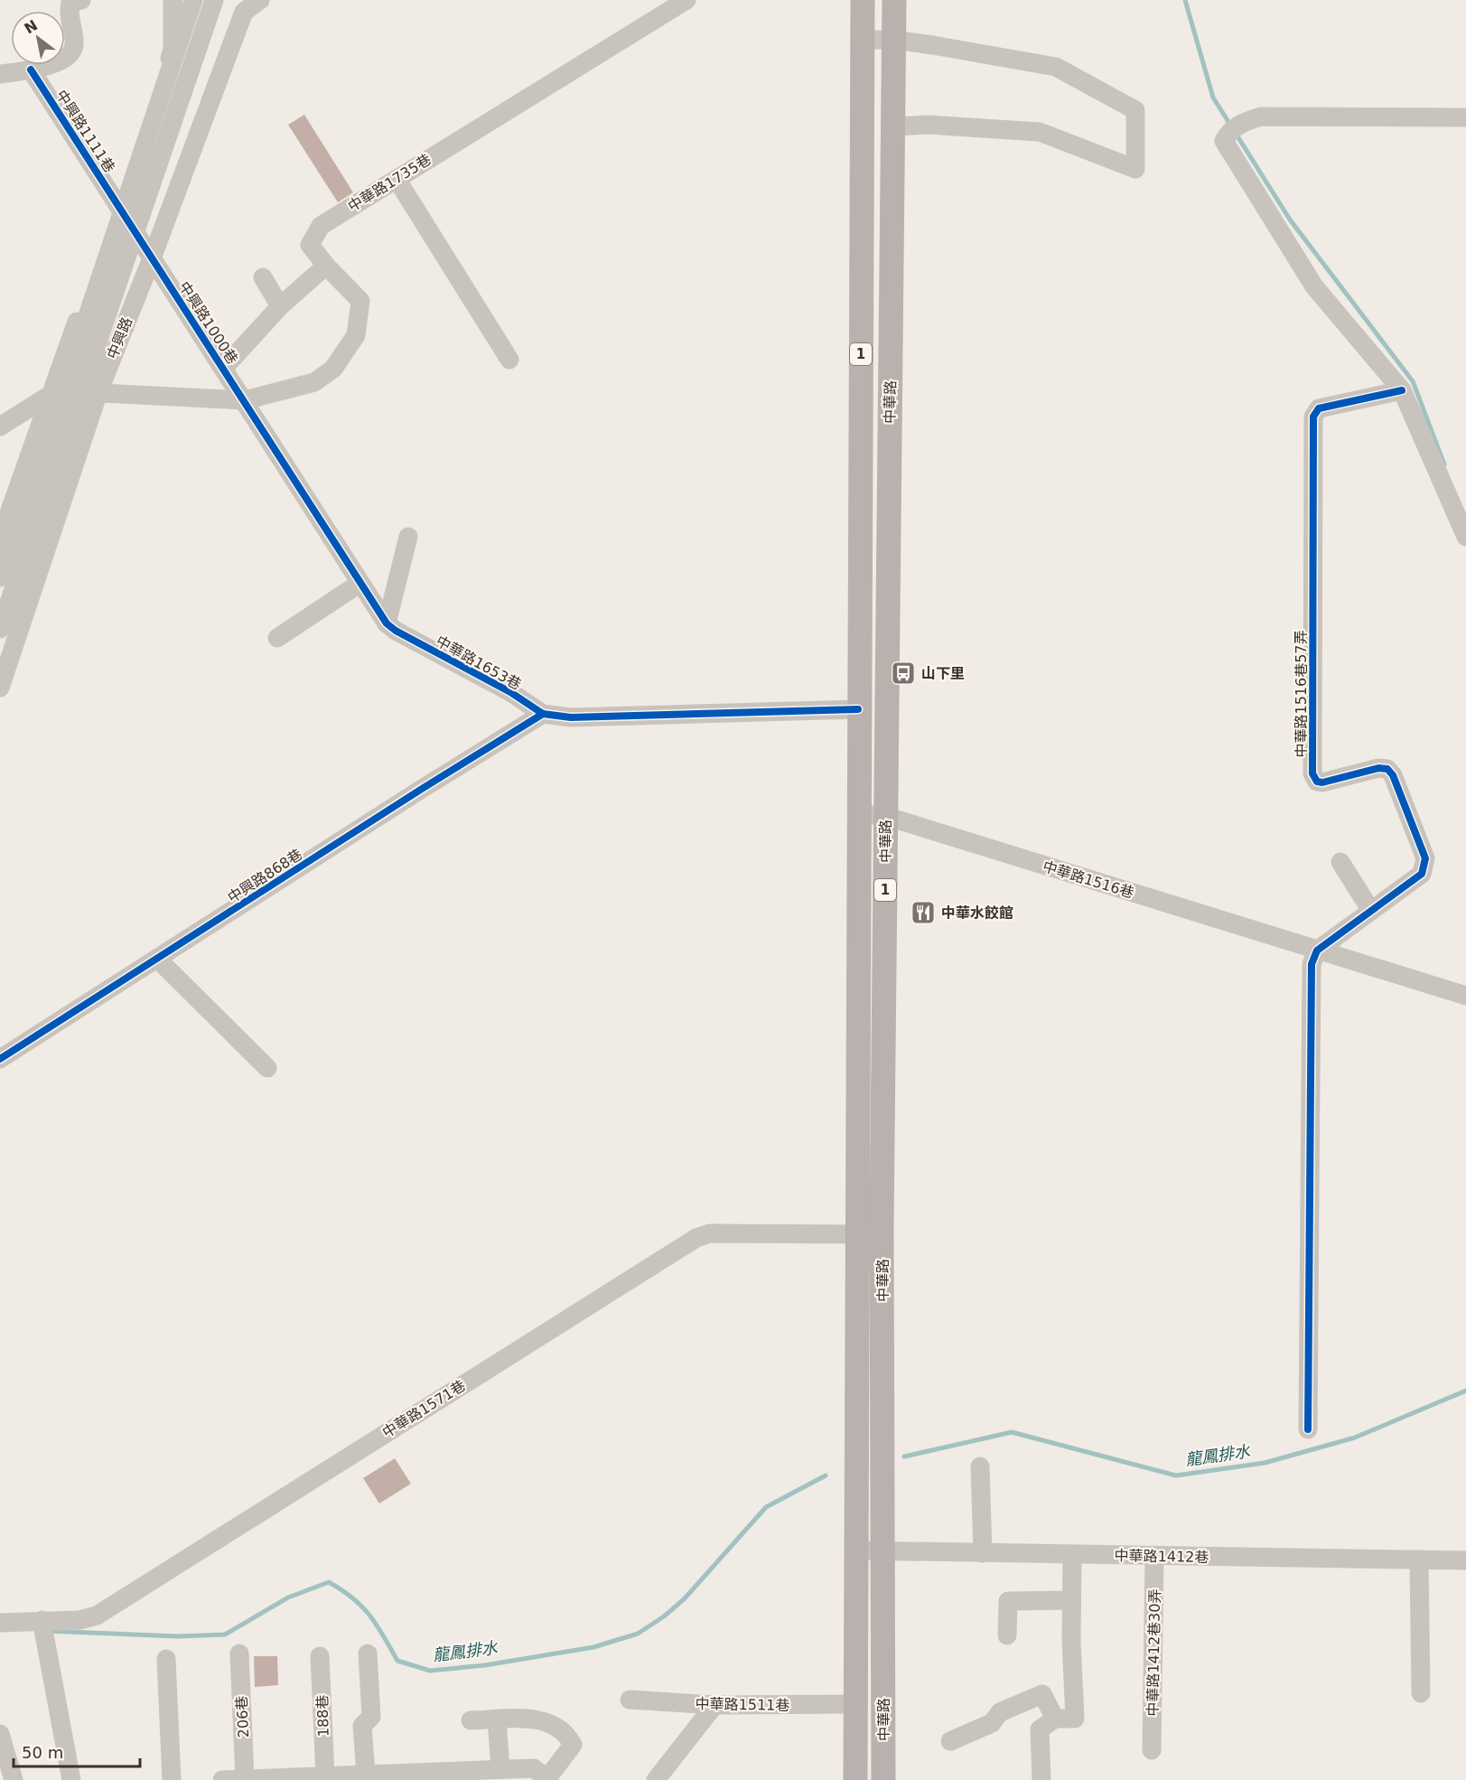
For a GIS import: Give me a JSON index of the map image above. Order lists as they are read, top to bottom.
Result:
{
  "streets": {
    "main road": ["1", "中華路"],
    "street": [
      "中興路1111巷",
      "中華路1735巷",
      "中興路1000巷",
      "中興路",
      "中華路1653巷",
      "中華路1516巷57弄",
      "中興路868巷",
      "中華路1516巷",
      "中華路1571巷",
      "中華路1412巷",
      "中華路1412巷30弄",
      "中華路1511巷",
      "188巷",
      "206巷"
    ]
  },
  "crossings": [
    ["中興路1111巷", "中興路1000巷"],
    ["中興路1111巷", "中興路"],
    ["中華路1735巷", "中興路1000巷"],
    ["中華路1735巷", "中華路1653巷"],
    ["中興路1000巷", "中興路"],
    ["中興路1000巷", "中華路1653巷"],
    ["中華路", "中華路1653巷"],
    ["中華路", "中華路1516巷"],
    ["中華路", "中華路1571巷"],
    ["中華路", "中華路1412巷"],
    ["中華路", "中華路1511巷"],
    ["中華路1653巷", "中興路868巷"],
    ["中華路1516巷57弄", "中華路1516巷"],
    ["中華路1412巷", "中華路1412巷30弄"]
  ],
  "water": ["龍鳳排水"],
  "places": {
    "bus stop": ["山下里"],
    "restaurant": ["中華水餃館"]
  },
  "scale_bar": "50 m",
  "north": "top left"
}
